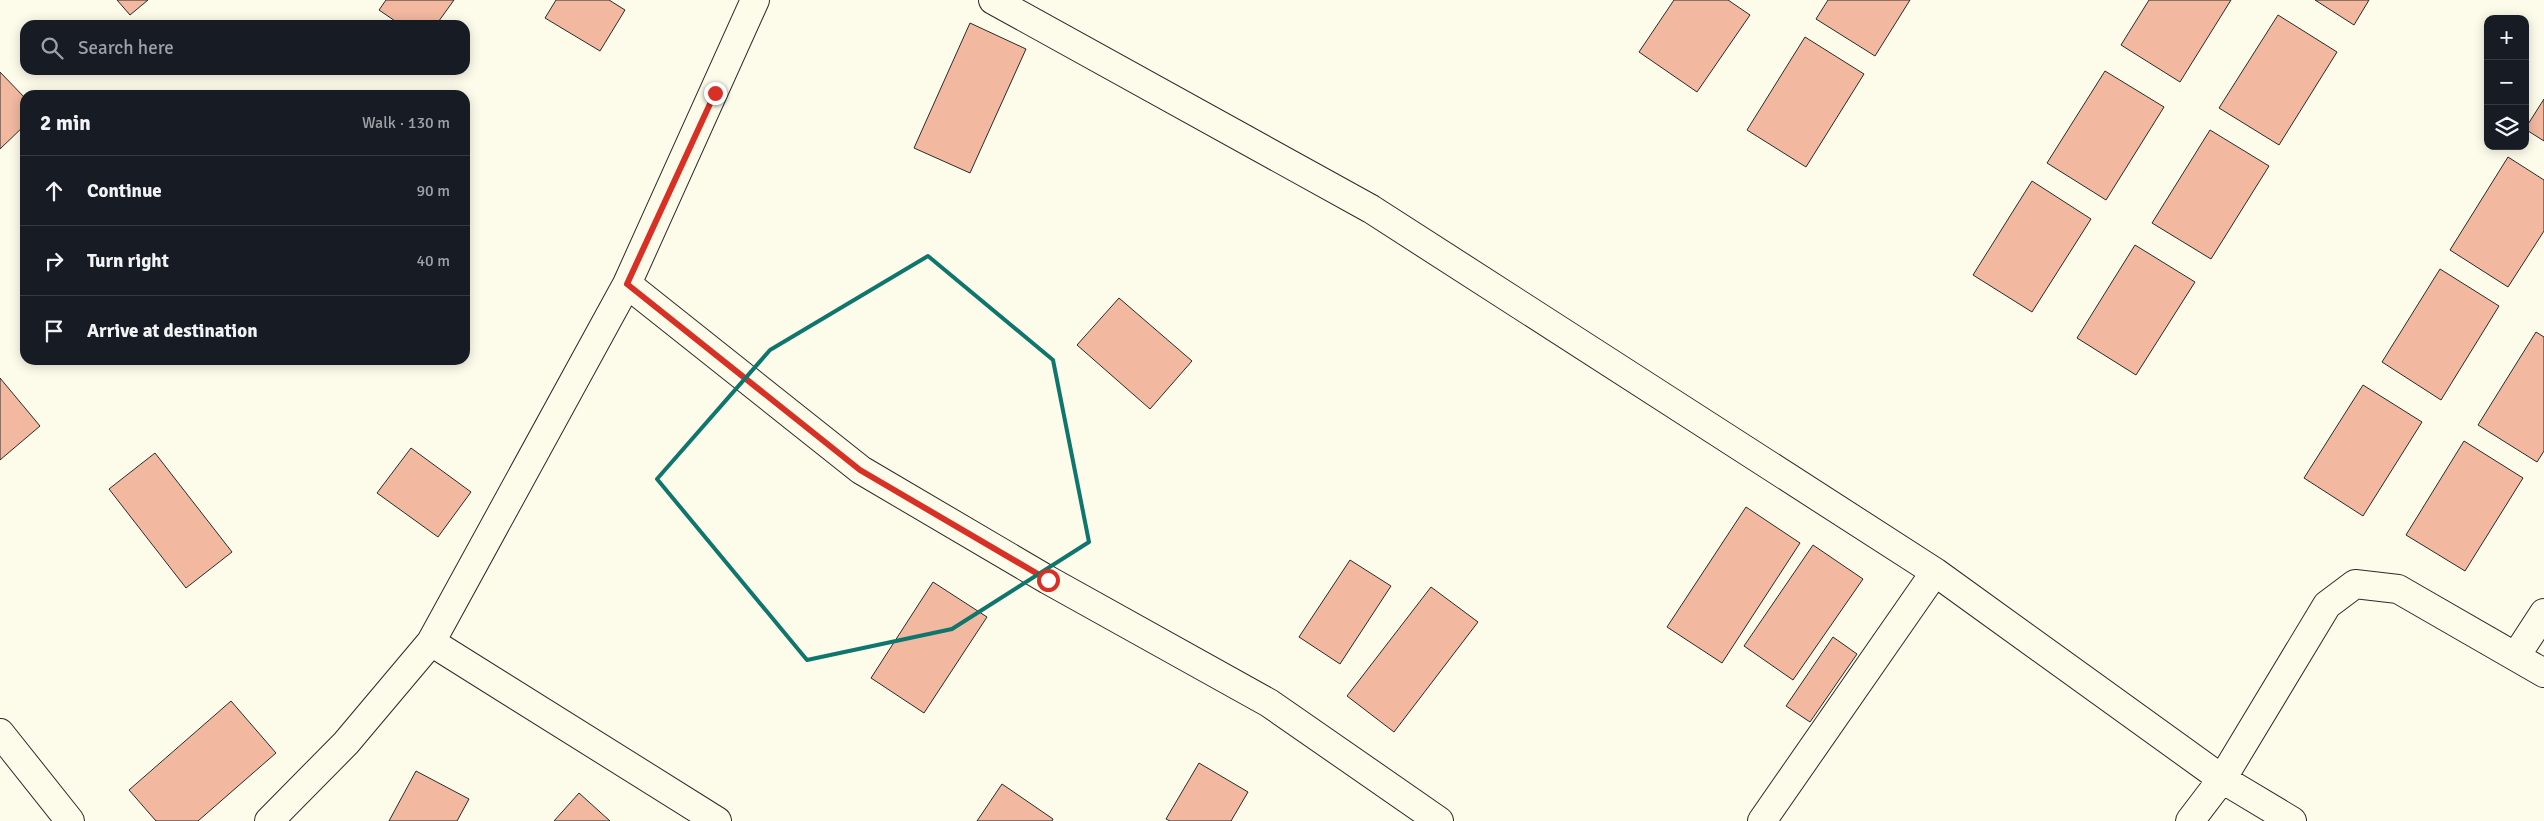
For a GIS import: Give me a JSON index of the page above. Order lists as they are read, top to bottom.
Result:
{
  "page": {
    "map_buttons": ["+", "−"],
    "search": "Search here",
    "heading": ["2 min", "Walk · 130 m"],
    "list": [
      ["Continue", "90 m"],
      ["Turn right", "40 m"],
      "Arrive at destination"
    ]
  }
}
